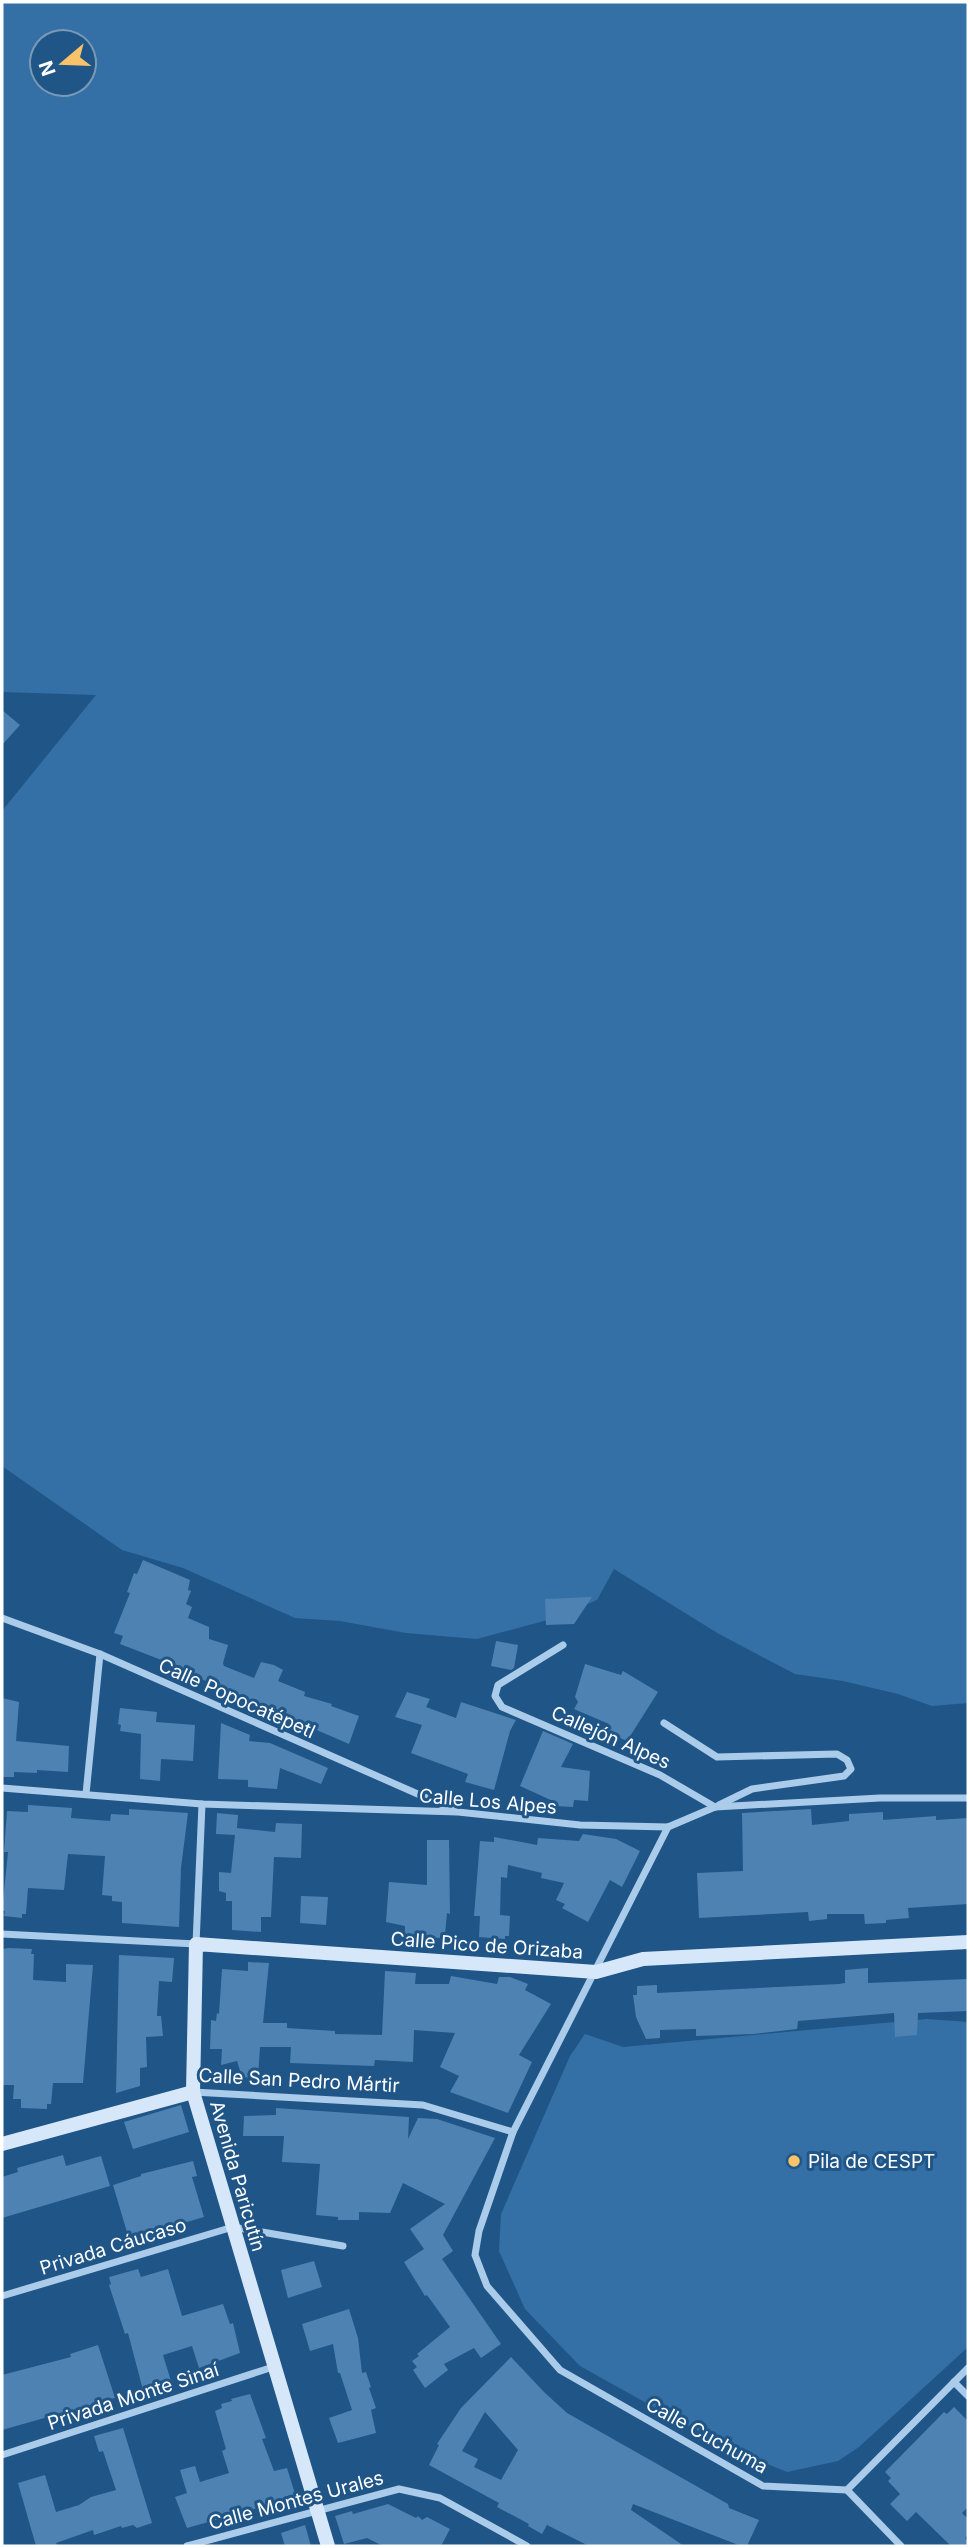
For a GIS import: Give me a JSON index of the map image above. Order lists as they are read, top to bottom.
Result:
{
  "streets": {
    "street": [
      "Calle Popocatépetl",
      "Callejón Alpes",
      "Calle Los Alpes",
      "Calle Pico de Orizaba",
      "Calle San Pedro Mártir",
      "Avenida Paricutín",
      "Privada Cáucaso",
      "Privada Monte Sinaí",
      "Calle Cuchuma",
      "Calle Montes Urales"
    ]
  },
  "crossings": [
    ["Calle Popocatépetl", "Calle Los Alpes"],
    ["Callejón Alpes", "Calle Los Alpes"],
    ["Calle Los Alpes", "Avenida Paricutín"],
    ["Calle Los Alpes", "Calle Cuchuma"],
    ["Calle Pico de Orizaba", "Avenida Paricutín"],
    ["Calle Pico de Orizaba", "Calle Cuchuma"],
    ["Calle San Pedro Mártir", "Avenida Paricutín"],
    ["Calle San Pedro Mártir", "Calle Cuchuma"],
    ["Avenida Paricutín", "Privada Cáucaso"],
    ["Avenida Paricutín", "Privada Monte Sinaí"],
    ["Avenida Paricutín", "Calle Montes Urales"]
  ],
  "places": ["Pila de CESPT"],
  "north": "left"
}
